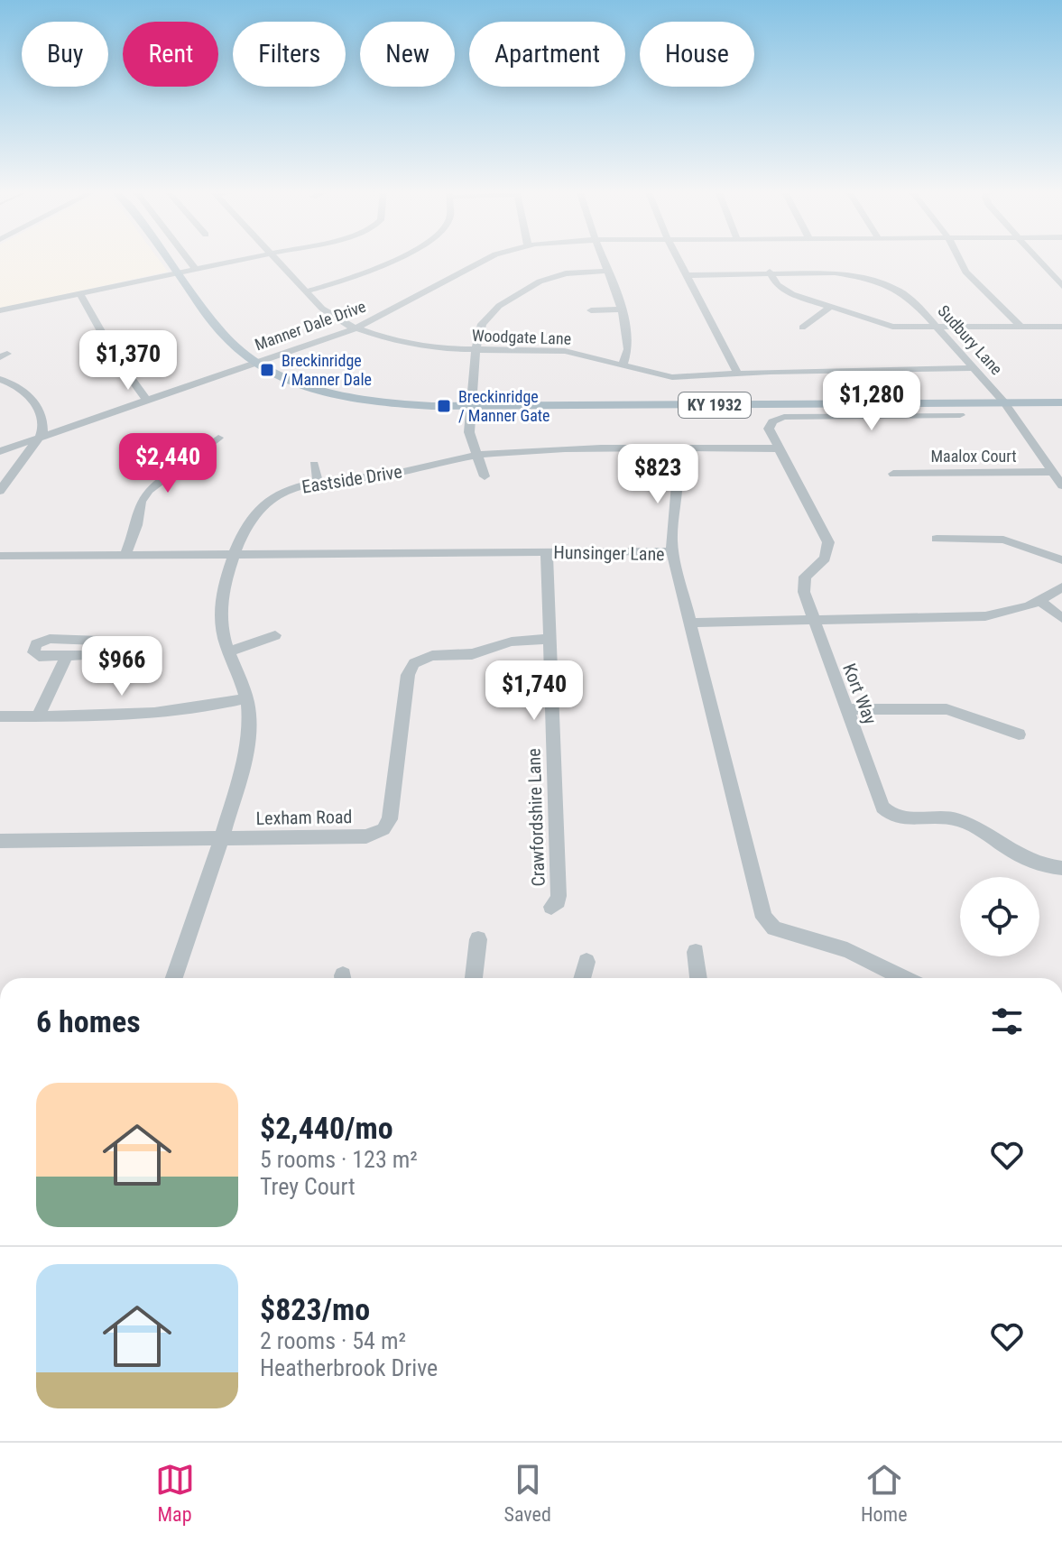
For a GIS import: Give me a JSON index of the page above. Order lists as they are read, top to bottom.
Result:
{
  "streets": {
    "main road": ["KY 1932"],
    "street": [
      "Manner Dale Drive",
      "Woodgate Lane",
      "Sudbury Lane",
      "Maalox Court",
      "Eastside Drive",
      "Hunsinger Lane",
      "Kort Way",
      "Lexham Road",
      "Crawfordshire Lane"
    ]
  },
  "crossings": [
    ["Manner Dale Drive", "Woodgate Lane"],
    ["Manner Dale Drive", "KY 1932"],
    ["Woodgate Lane", "Sudbury Lane"],
    ["Sudbury Lane", "KY 1932"],
    ["Sudbury Lane", "Maalox Court"],
    ["Eastside Drive", "Hunsinger Lane"],
    ["Eastside Drive", "Kort Way"],
    ["Eastside Drive", "Lexham Road"],
    ["Hunsinger Lane", "Crawfordshire Lane"],
    ["Lexham Road", "Crawfordshire Lane"]
  ],
  "places": {
    "transit": ["Breckinridge / Manner Dale", "Breckinridge / Manner Gate"]
  },
  "page": {
    "chip": [
      "Buy",
      "Rent",
      "Filters",
      "New",
      "Apartment",
      "House"
    ],
    "price": [
      "$1,370",
      "$1,280",
      "$2,440",
      "$823",
      "$966",
      "$1,740"
    ],
    "heading": "6 homes",
    "list": [
      {
        "name": "$2,440/mo",
        "note": "5 rooms · 123 m² · Trey Court"
      },
      {
        "name": "$823/mo",
        "note": "2 rooms · 54 m² · Heatherbrook Drive"
      }
    ],
    "tabs": ["Map", "Saved", "Home"]
  }
}
